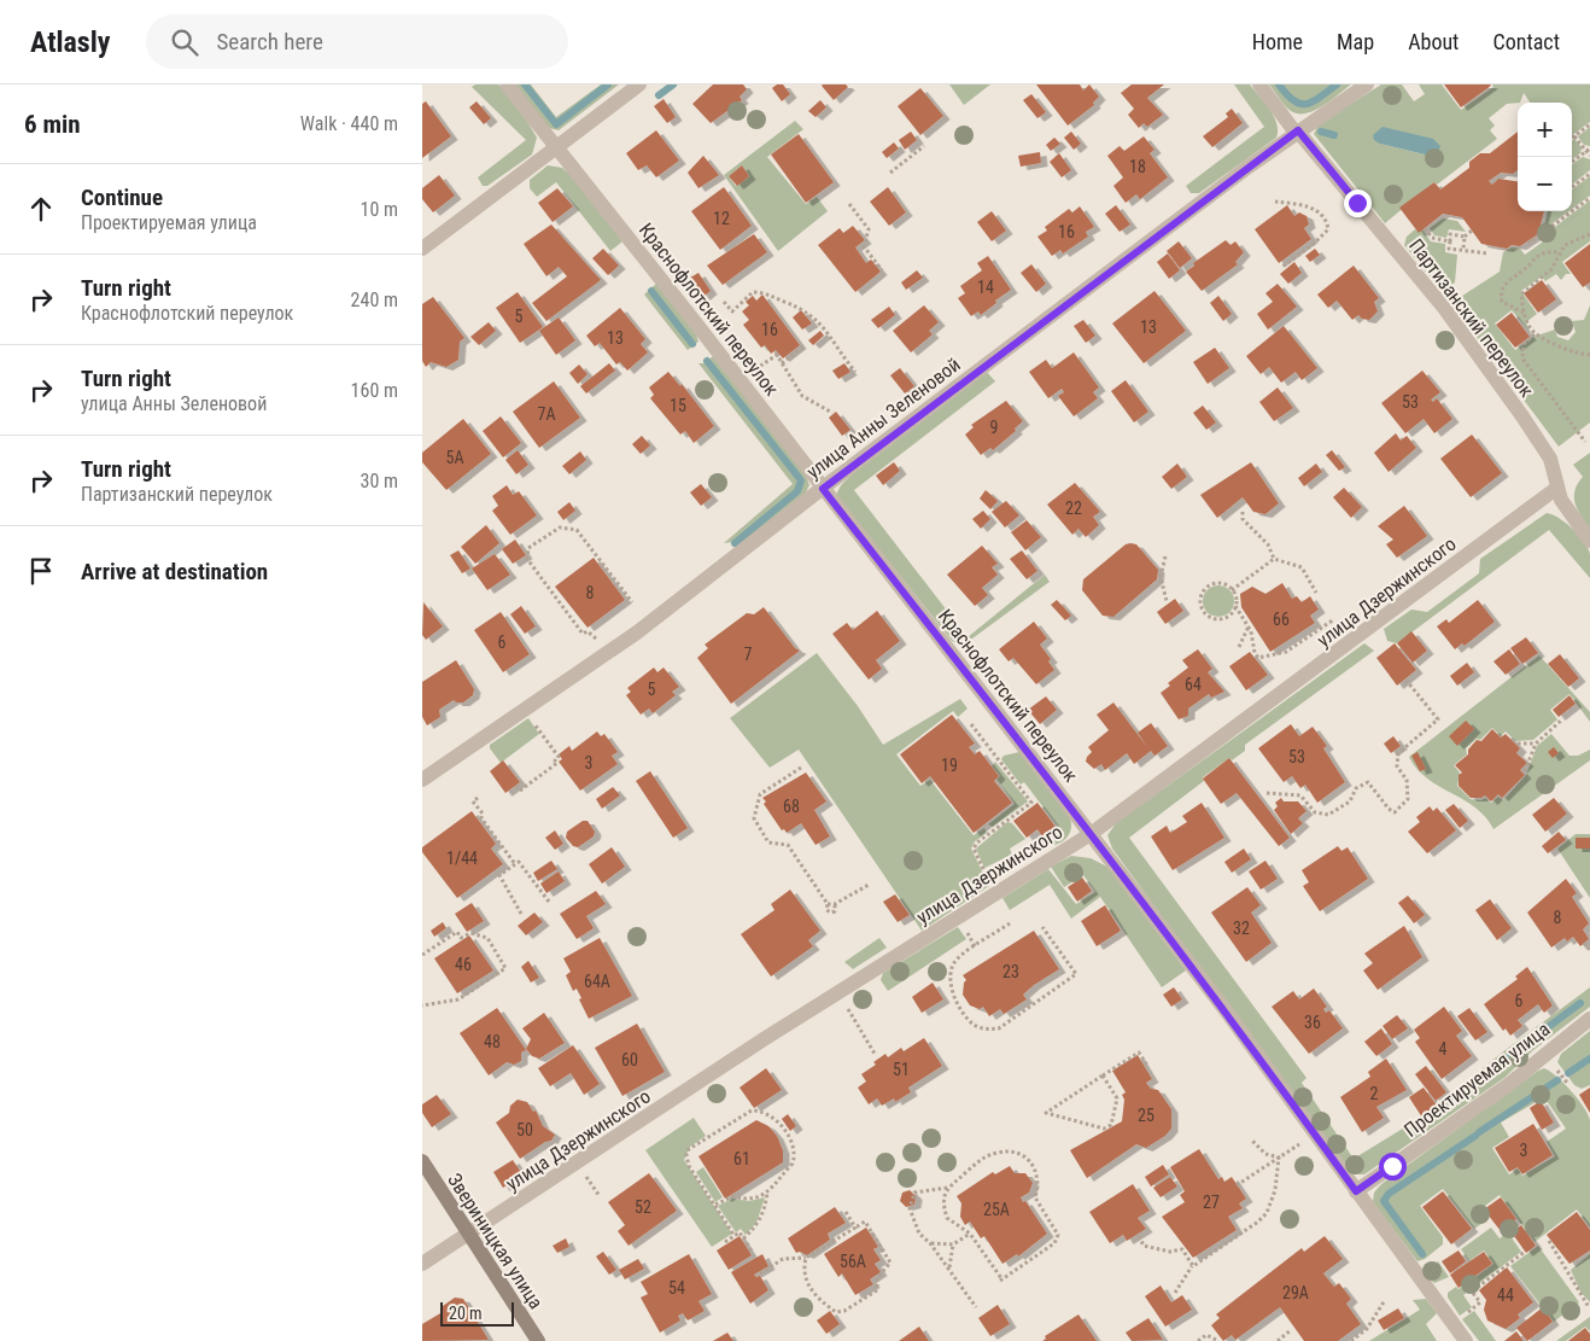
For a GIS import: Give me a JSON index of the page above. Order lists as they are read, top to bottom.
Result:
{
  "streets": {
    "street": [
      "Краснофлотский переулок",
      "Партизанский переулок",
      "улица Анны Зеленовой",
      "улица Дзержинского",
      "Проектируемая улица",
      "Звериницкая улица"
    ]
  },
  "crossings": [
    ["Краснофлотский переулок", "улица Анны Зеленовой"],
    ["Краснофлотский переулок", "улица Дзержинского"],
    ["Краснофлотский переулок", "Проектируемая улица"],
    ["Партизанский переулок", "улица Анны Зеленовой"],
    ["Партизанский переулок", "улица Дзержинского"],
    ["улица Дзержинского", "Звериницкая улица"]
  ],
  "house_numbers": [
    "18",
    "12",
    "16",
    "14",
    "5",
    "13",
    "16",
    "13",
    "53",
    "15",
    "7А",
    "9",
    "5А",
    "22",
    "8",
    "66",
    "6",
    "7",
    "64",
    "5",
    "53",
    "3",
    "19",
    "68",
    "1/44",
    "8",
    "32",
    "46",
    "23",
    "64А",
    "6",
    "36",
    "48",
    "4",
    "60",
    "51",
    "2",
    "25",
    "50",
    "3",
    "61",
    "27",
    "52",
    "25А",
    "56А",
    "54",
    "29А",
    "44"
  ],
  "scale_bar": "20 m",
  "page": {
    "header": "Atlasly",
    "search": "Search here",
    "nav": [
      "Home",
      "Map",
      "About",
      "Contact"
    ],
    "heading": ["6 min", "Walk · 440 m"],
    "map_buttons": ["+", "−"],
    "list": [
      ["Continue", "Проектируемая улица", "10 m"],
      ["Turn right", "Краснофлотский переулок", "240 m"],
      ["Turn right", "улица Анны Зеленовой", "160 m"],
      ["Turn right", "Партизанский переулок", "30 m"],
      "Arrive at destination"
    ],
    "scale": "20 m"
  }
}
